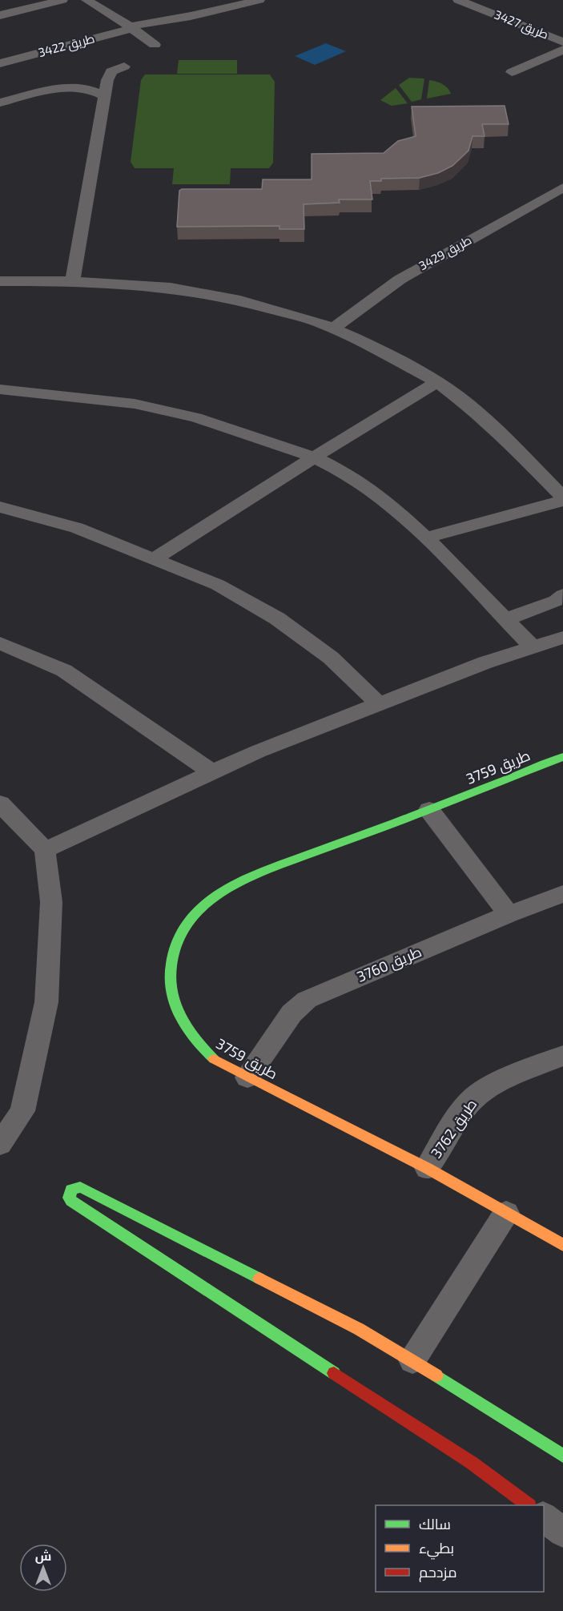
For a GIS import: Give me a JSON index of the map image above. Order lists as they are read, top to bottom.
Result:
{
  "streets": {
    "street": [
      "طريق 3427",
      "طريق 3422",
      "طريق 3429",
      "طريق 3759",
      "طريق 3760",
      "طريق 3762"
    ]
  },
  "crossings": [
    ["طريق 3759", "طريق 3760"],
    ["طريق 3759", "طريق 3762"]
  ],
  "legend": ["سالك", "بطيء", "مزدحم"],
  "north": "top"
}
